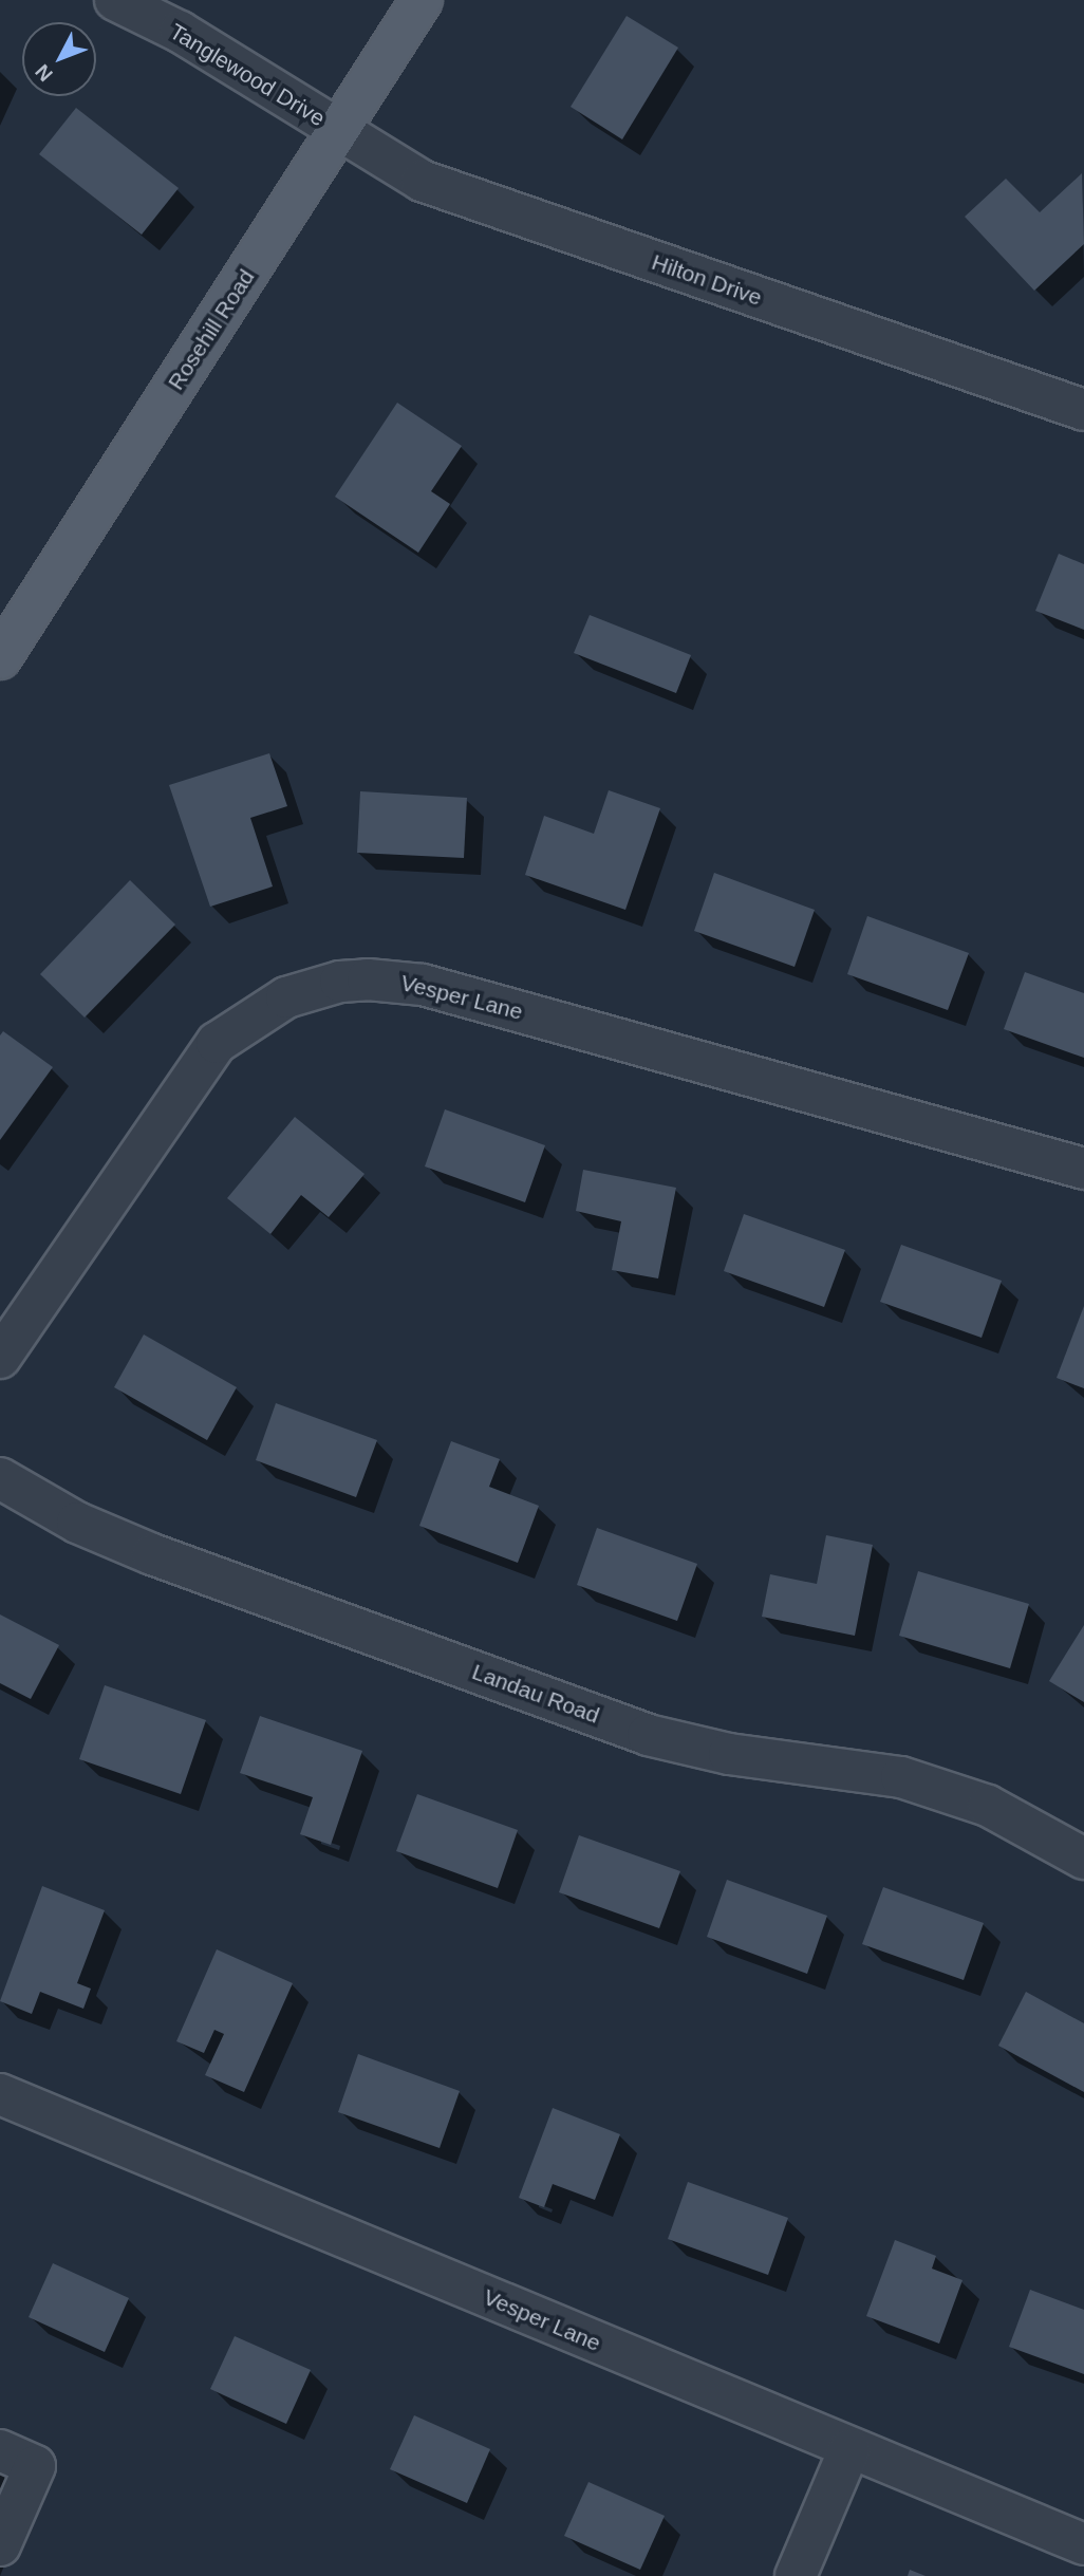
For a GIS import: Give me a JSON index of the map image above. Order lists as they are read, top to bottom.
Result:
{
  "streets": {
    "main road": ["Rosehill Road"],
    "street": [
      "Tanglewood Drive",
      "Hilton Drive",
      "Vesper Lane",
      "Landau Road"
    ]
  },
  "crossings": [
    ["Tanglewood Drive", "Hilton Drive"],
    ["Tanglewood Drive", "Rosehill Road"],
    ["Hilton Drive", "Rosehill Road"]
  ],
  "north": "bottom left"
}
